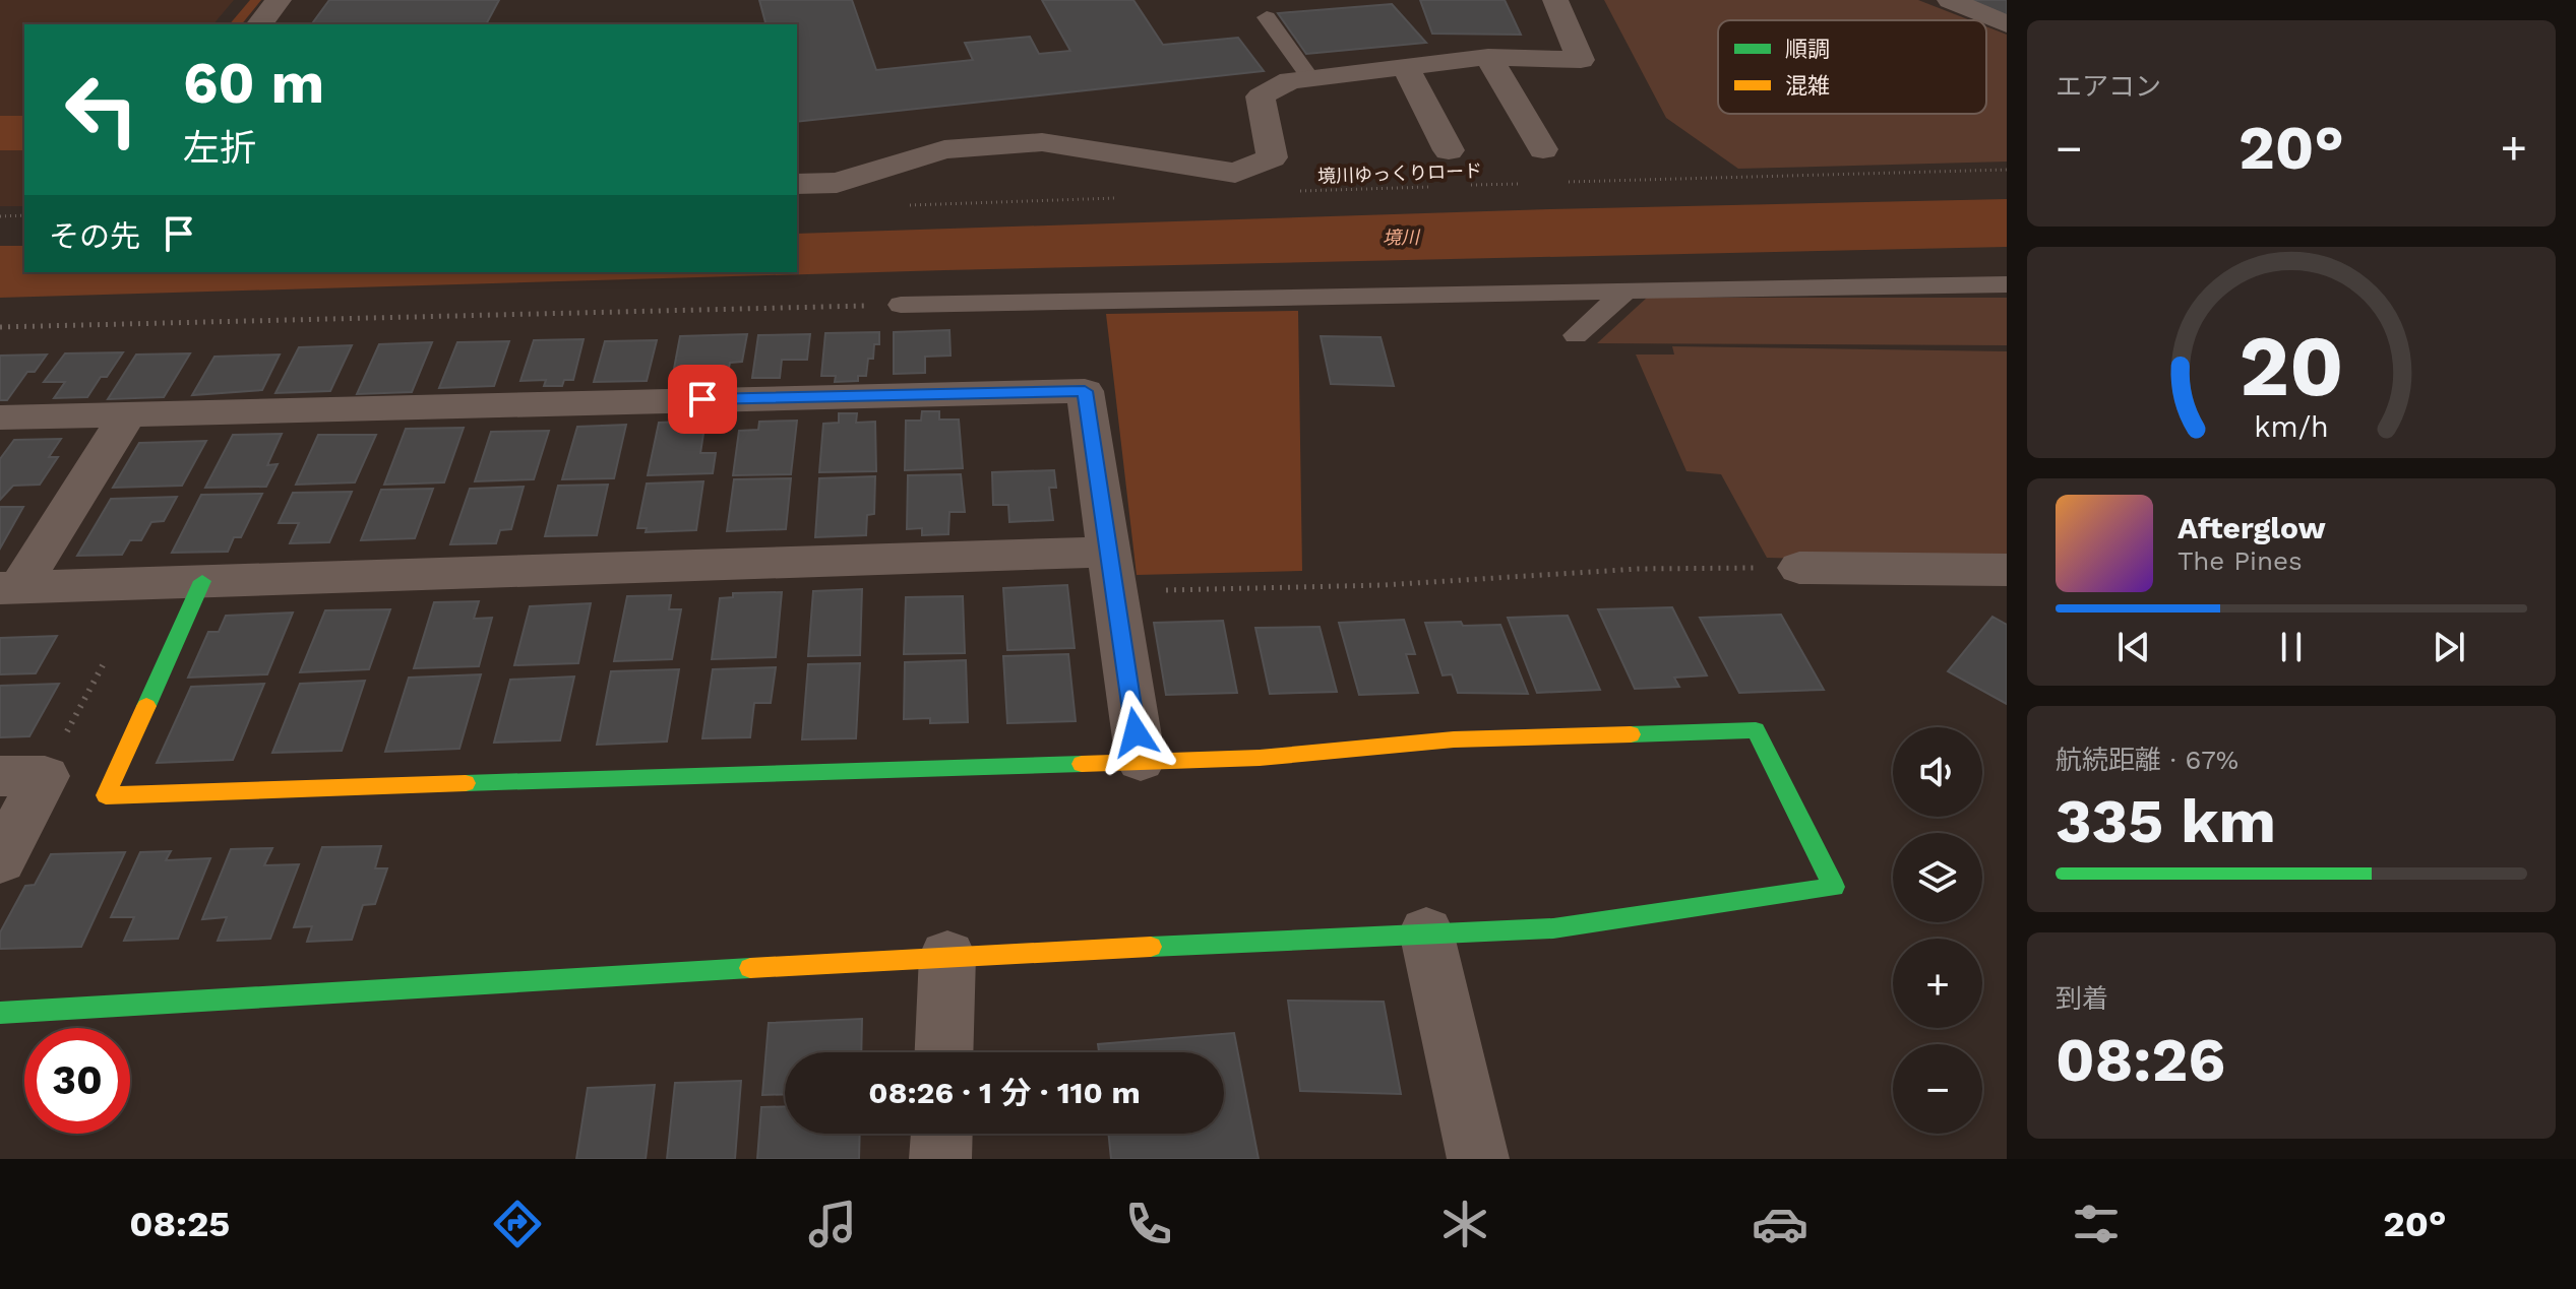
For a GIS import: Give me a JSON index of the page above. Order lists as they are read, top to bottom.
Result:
{
  "streets": {
    "path": ["境川ゆっくりロード"]
  },
  "water": ["境川"],
  "legend": ["順調", "混雑"],
  "page": {
    "tile": [
      "エアコン",
      ["航続距離 · 67%", "335 km"],
      ["到着", "08:26"]
    ],
    "turn": ["60 m", "左折"],
    "heat": ["−", "20°", "+"],
    "then": "その先",
    "song": ["Afterglow", "The Pines"],
    "map_buttons": ["+", "−"],
    "limit": "30",
    "trip": "08:26 · 1 分 · 110 m",
    "tabs": ["08:25", "20°"],
    "gauge": ["20", "km/h"]
  }
}
